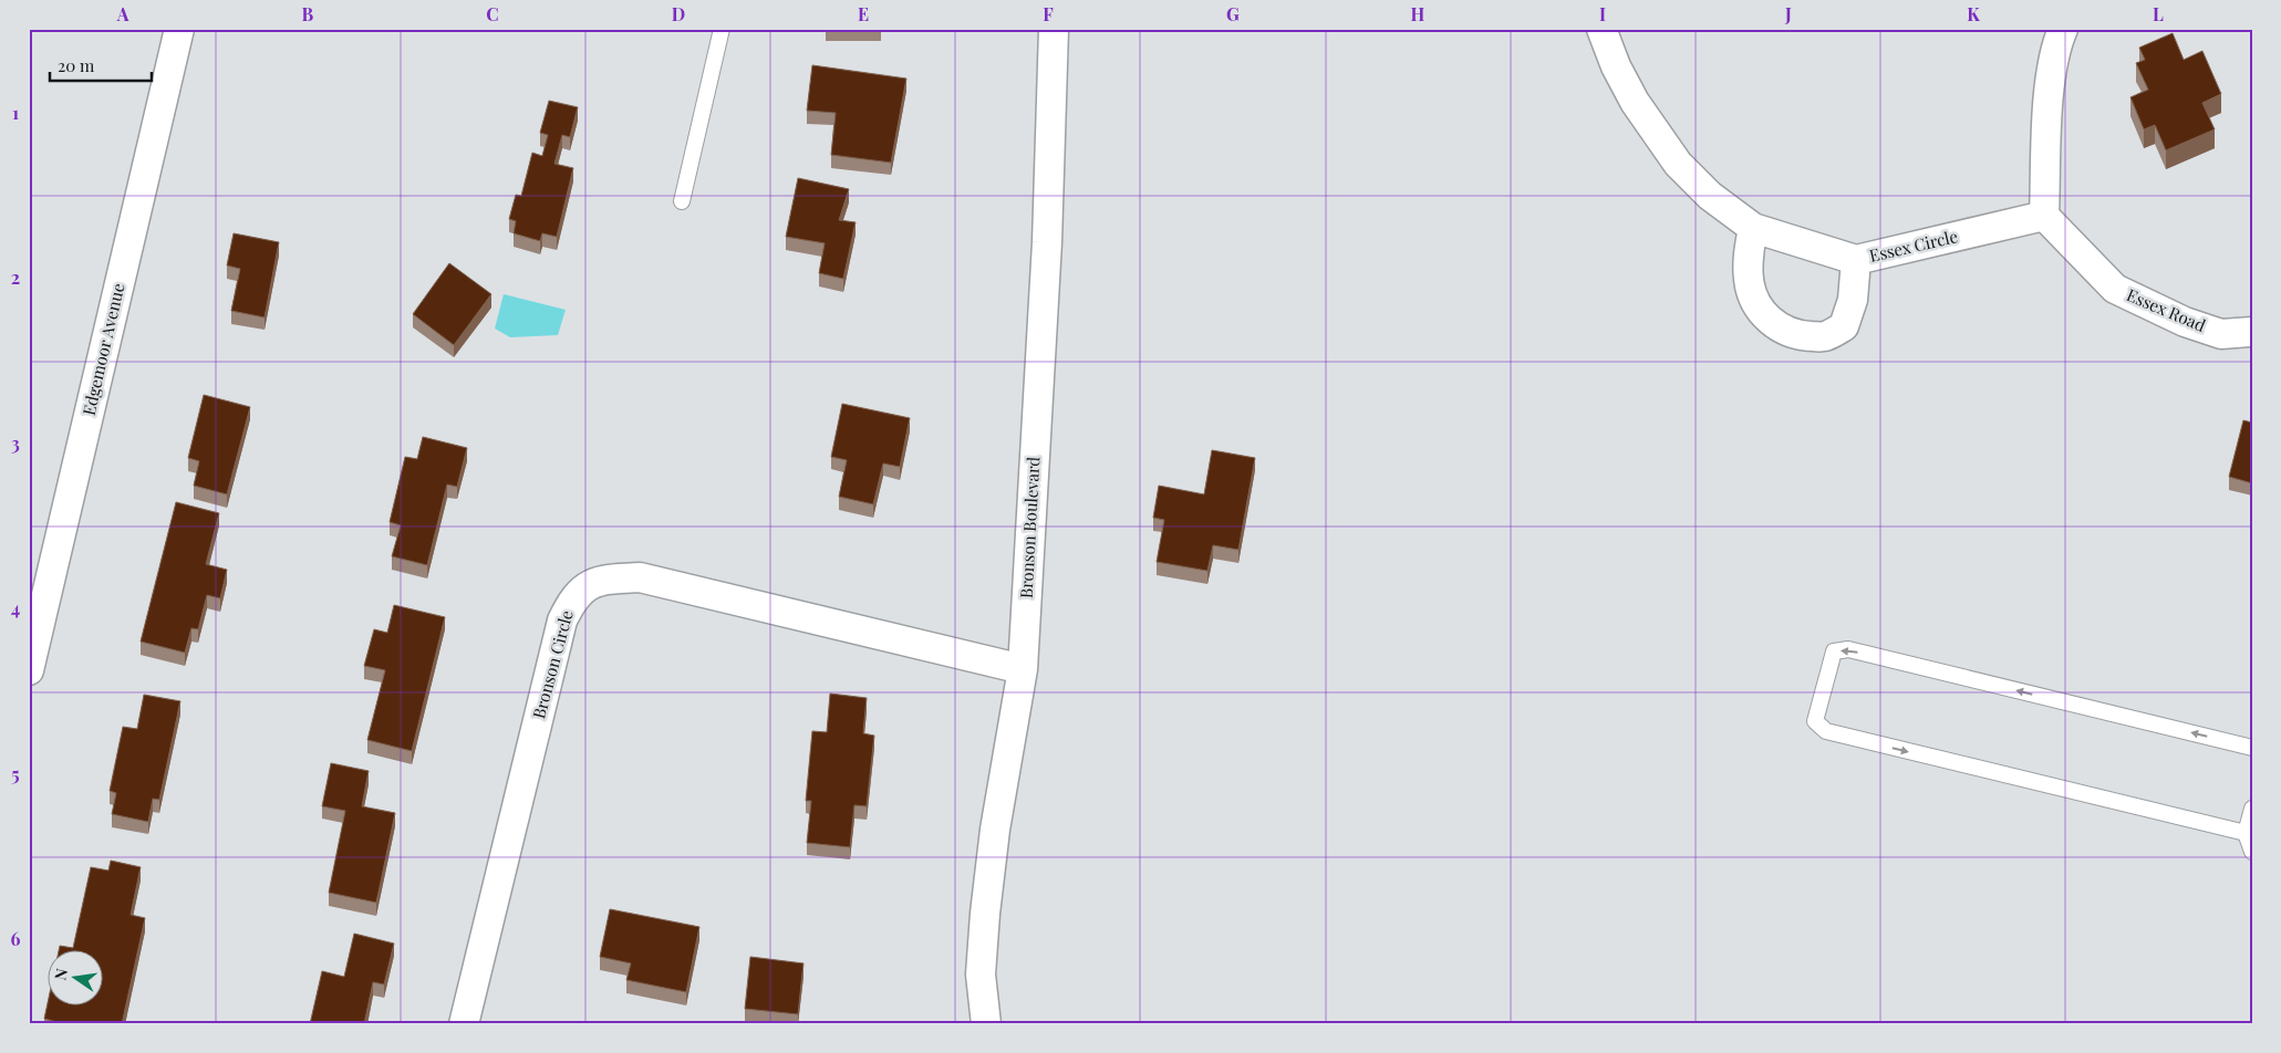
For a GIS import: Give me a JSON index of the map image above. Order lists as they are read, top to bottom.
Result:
{
  "streets": {
    "street": [
      "Essex Circle",
      "Essex Road",
      "Edgemoor Avenue",
      "Bronson Boulevard",
      "Bronson Circle"
    ]
  },
  "crossings": [
    ["Essex Circle", "Essex Road"],
    ["Bronson Boulevard", "Bronson Circle"]
  ],
  "scale_bar": "20 m",
  "north": "left",
  "grid": {
    "columns": [
      "A",
      "B",
      "C",
      "D",
      "E",
      "F",
      "G",
      "H",
      "I",
      "J",
      "K",
      "L"
    ],
    "rows": [
      "1",
      "2",
      "3",
      "4",
      "5",
      "6"
    ]
  }
}
